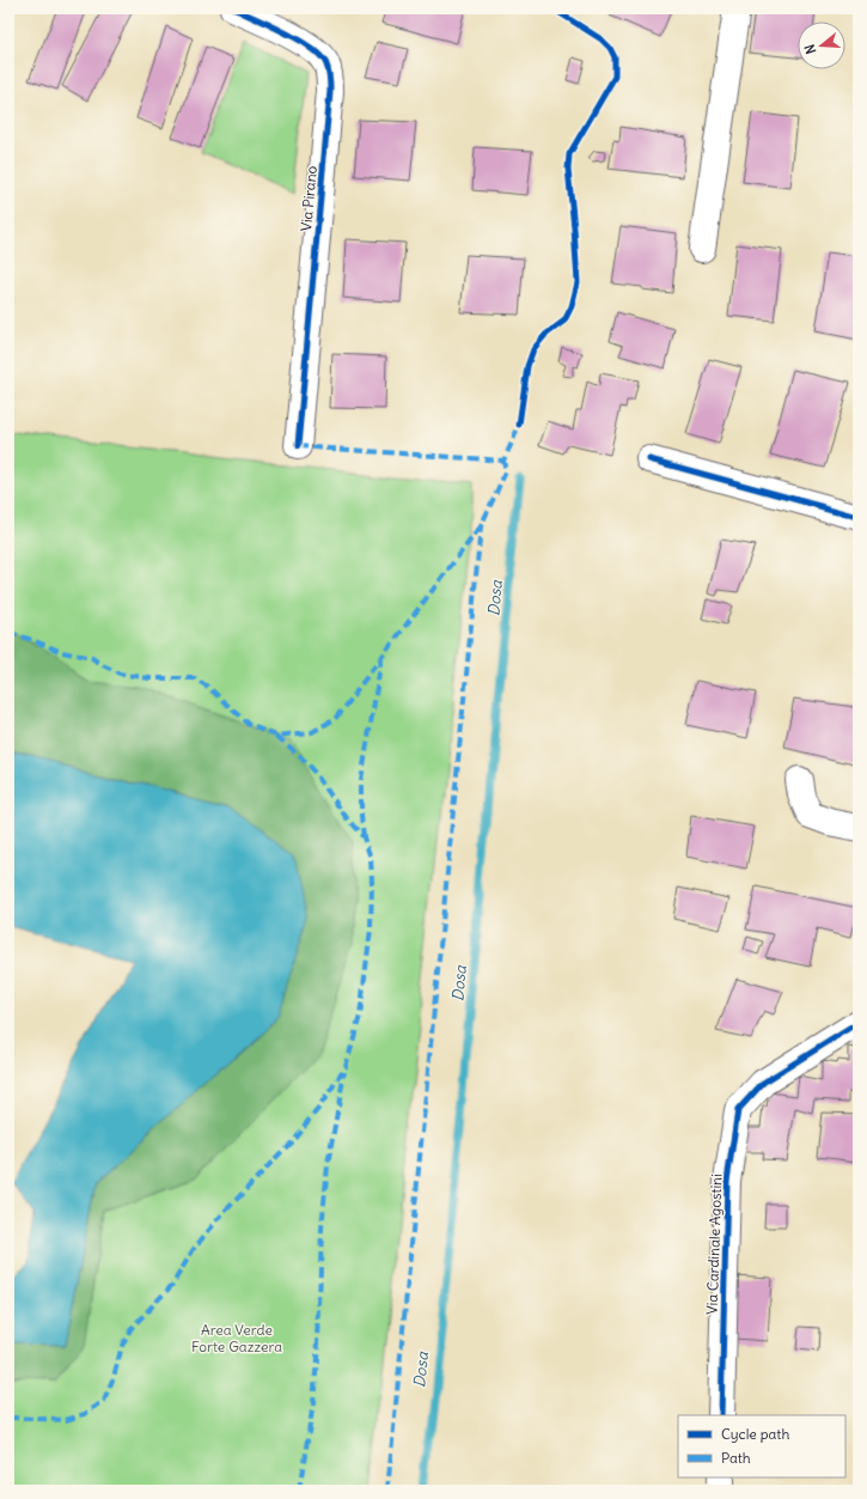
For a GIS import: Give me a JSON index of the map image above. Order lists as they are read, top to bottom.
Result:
{
  "streets": {
    "street": ["Via Pirano", "Via Cardinale Agostini"]
  },
  "water": ["Dosa"],
  "parks": ["Area Verde Forte Gazzera"],
  "legend": ["Cycle path", "Path"],
  "north": "left"
}
